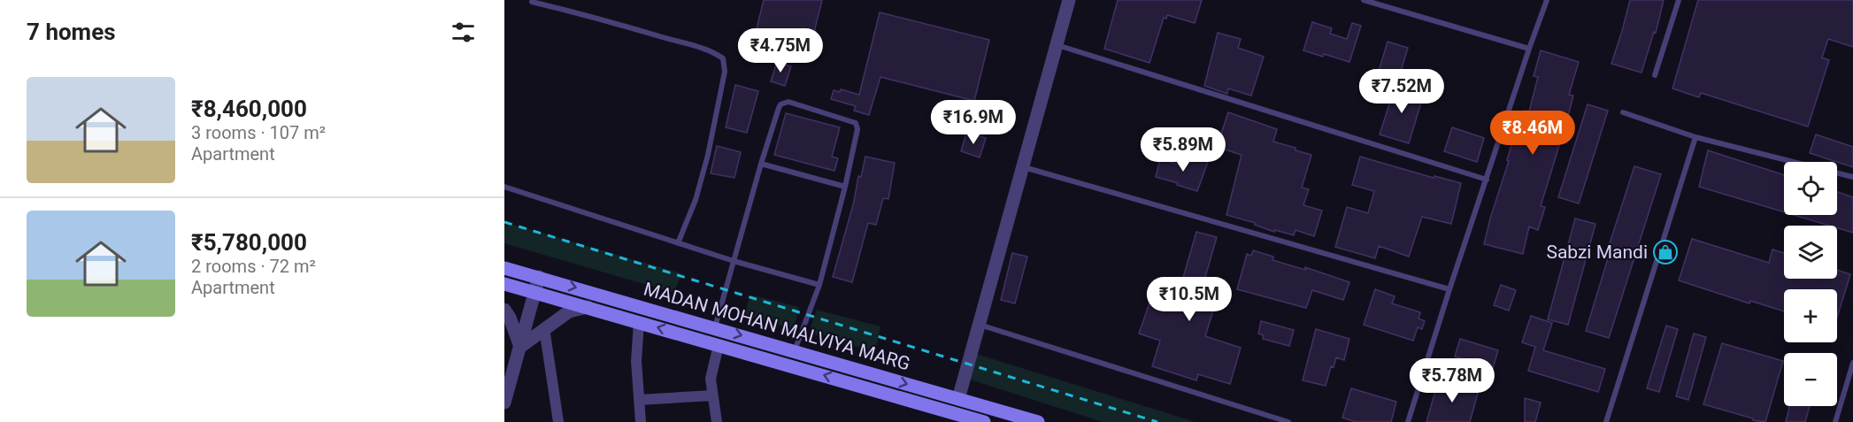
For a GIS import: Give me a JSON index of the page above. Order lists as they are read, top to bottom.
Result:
{
  "streets": {
    "main road": ["MADAN MOHAN MALVIYA MARG"]
  },
  "places": {
    "shop": ["Sabzi Mandi"]
  },
  "page": {
    "heading": "7 homes",
    "price": [
      "₹4.75M",
      "₹7.52M",
      "₹16.9M",
      "₹8.46M",
      "₹5.89M",
      "₹10.5M",
      "₹5.78M"
    ],
    "list": [
      {
        "name": "₹8,460,000",
        "note": "3 rooms · 107 m² · Apartment"
      },
      {
        "name": "₹5,780,000",
        "note": "2 rooms · 72 m² · Apartment"
      }
    ],
    "map_buttons": ["+", "−"]
  }
}
